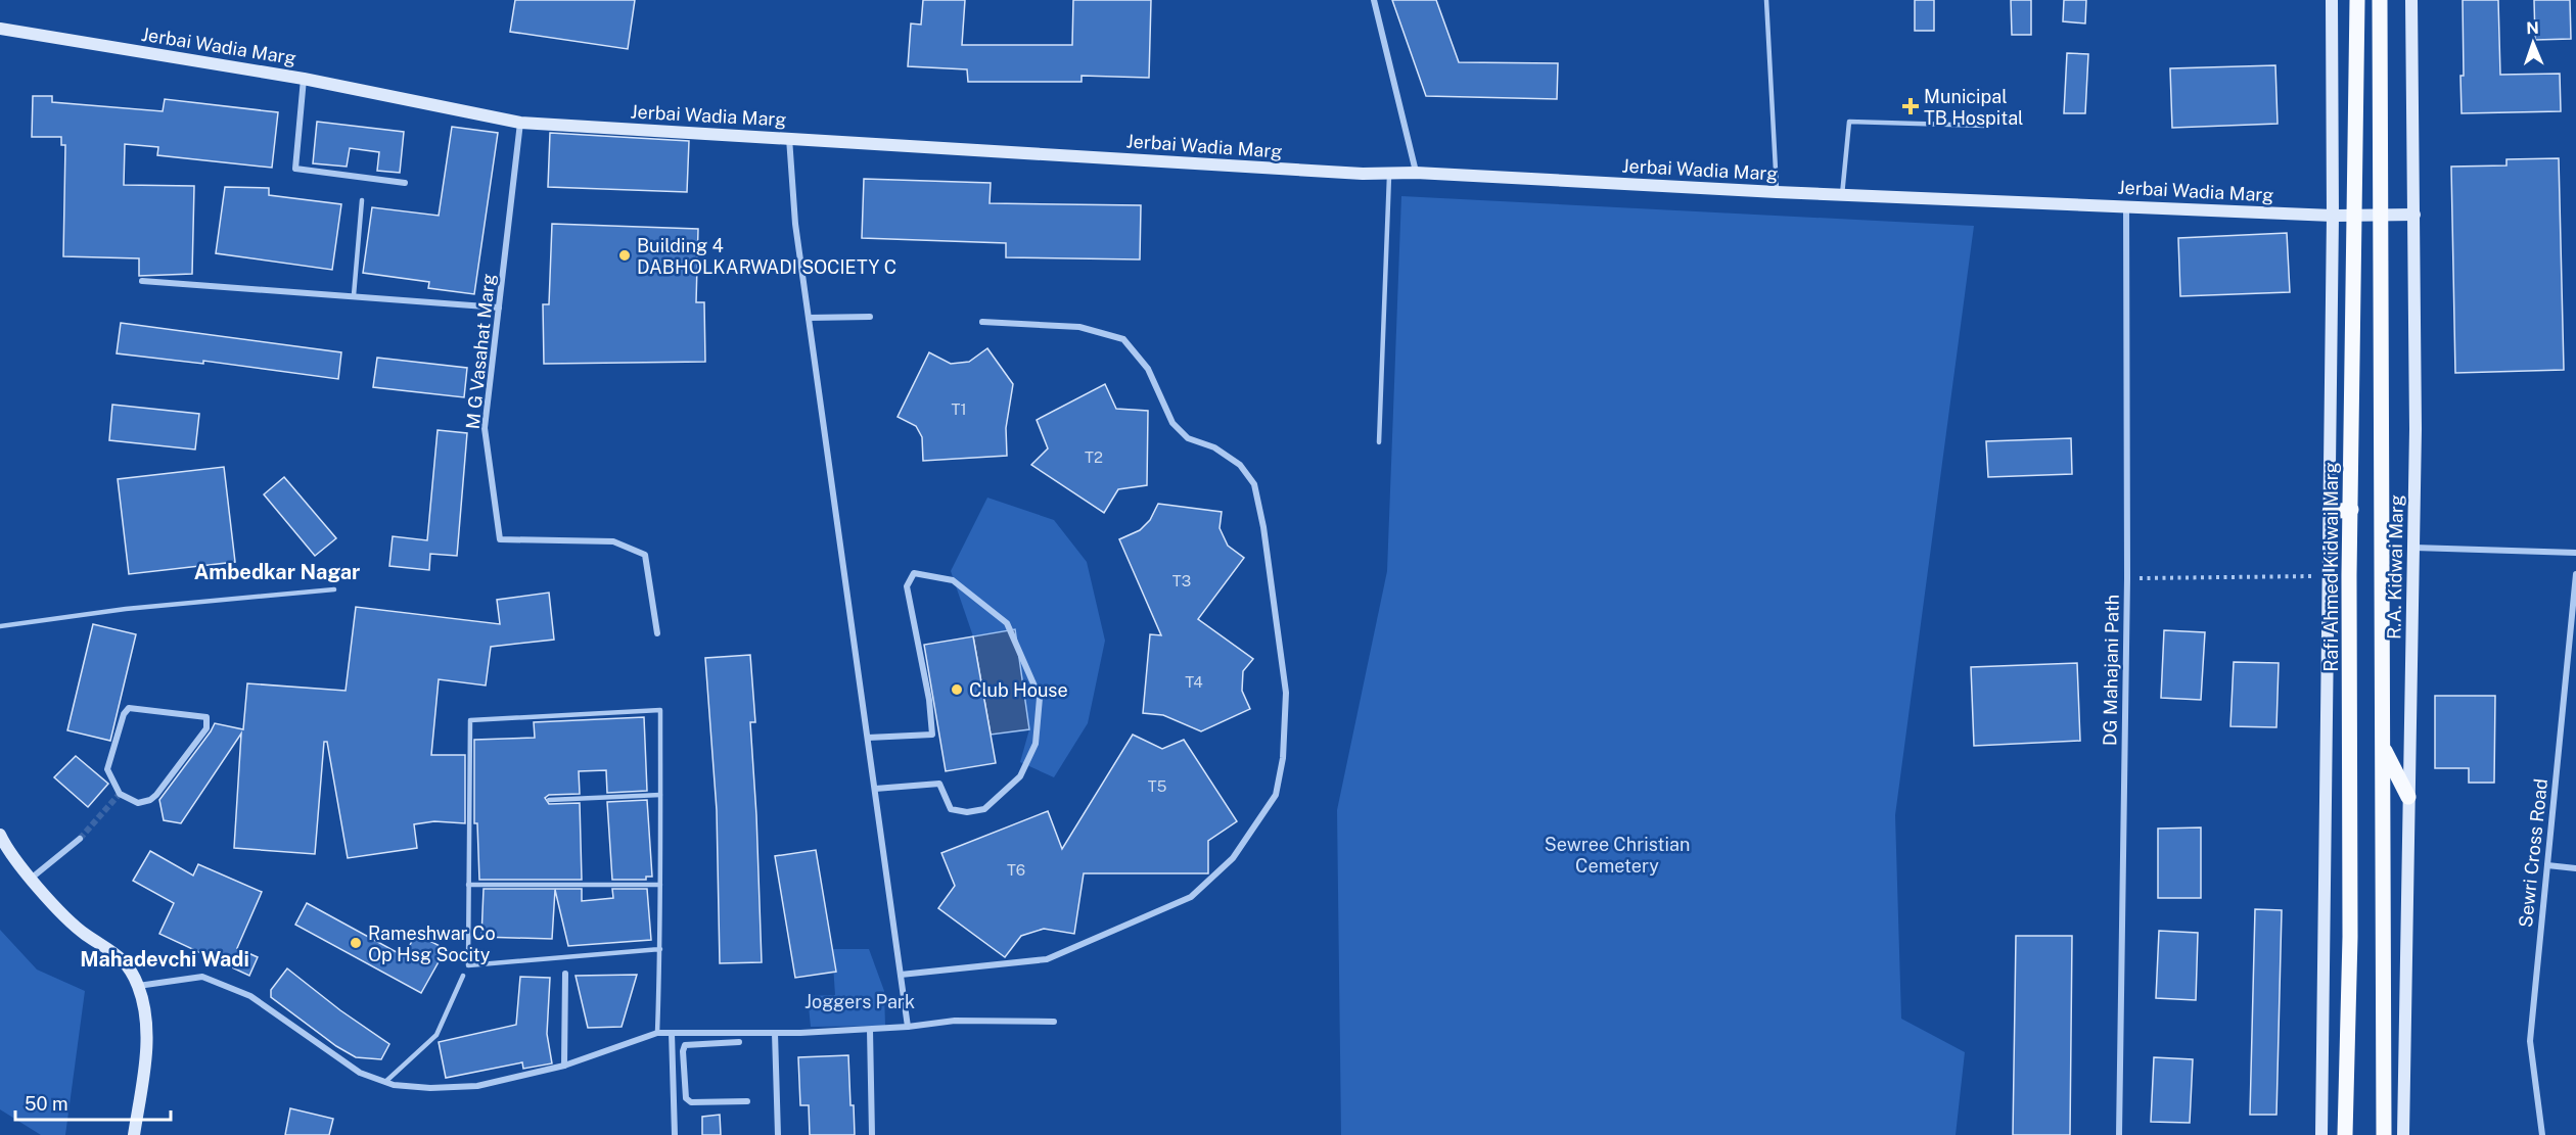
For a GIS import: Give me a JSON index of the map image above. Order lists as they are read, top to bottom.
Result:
{
  "streets": {
    "main road": ["Jerbai Wadia Marg", "Rafi Ahmed Kidwai Marg", "R.A. Kidwai Marg"],
    "street": ["M G Vasahat Marg", "DG Mahajani Path", "Sewri Cross Road"]
  },
  "crossings": [
    ["Jerbai Wadia Marg", "M G Vasahat Marg"],
    ["Jerbai Wadia Marg", "Rafi Ahmed Kidwai Marg"],
    ["Jerbai Wadia Marg", "R.A. Kidwai Marg"],
    ["Jerbai Wadia Marg", "DG Mahajani Path"]
  ],
  "districts": ["Ambedkar Nagar", "Mahadevchi Wadi"],
  "parks": ["Sewree Christian Cemetery", "Joggers Park"],
  "places": {
    "health": ["Municipal TB Hospital"],
    "other": ["Building 4 DABHOLKARWADI SOCIETY C", "Club House", "Rameshwar Co Op Hsg Socity"]
  },
  "house_numbers": [
    "T1",
    "T2",
    "T3",
    "T4",
    "T5",
    "T6"
  ],
  "scale_bar": "50 m",
  "north": "top"
}
